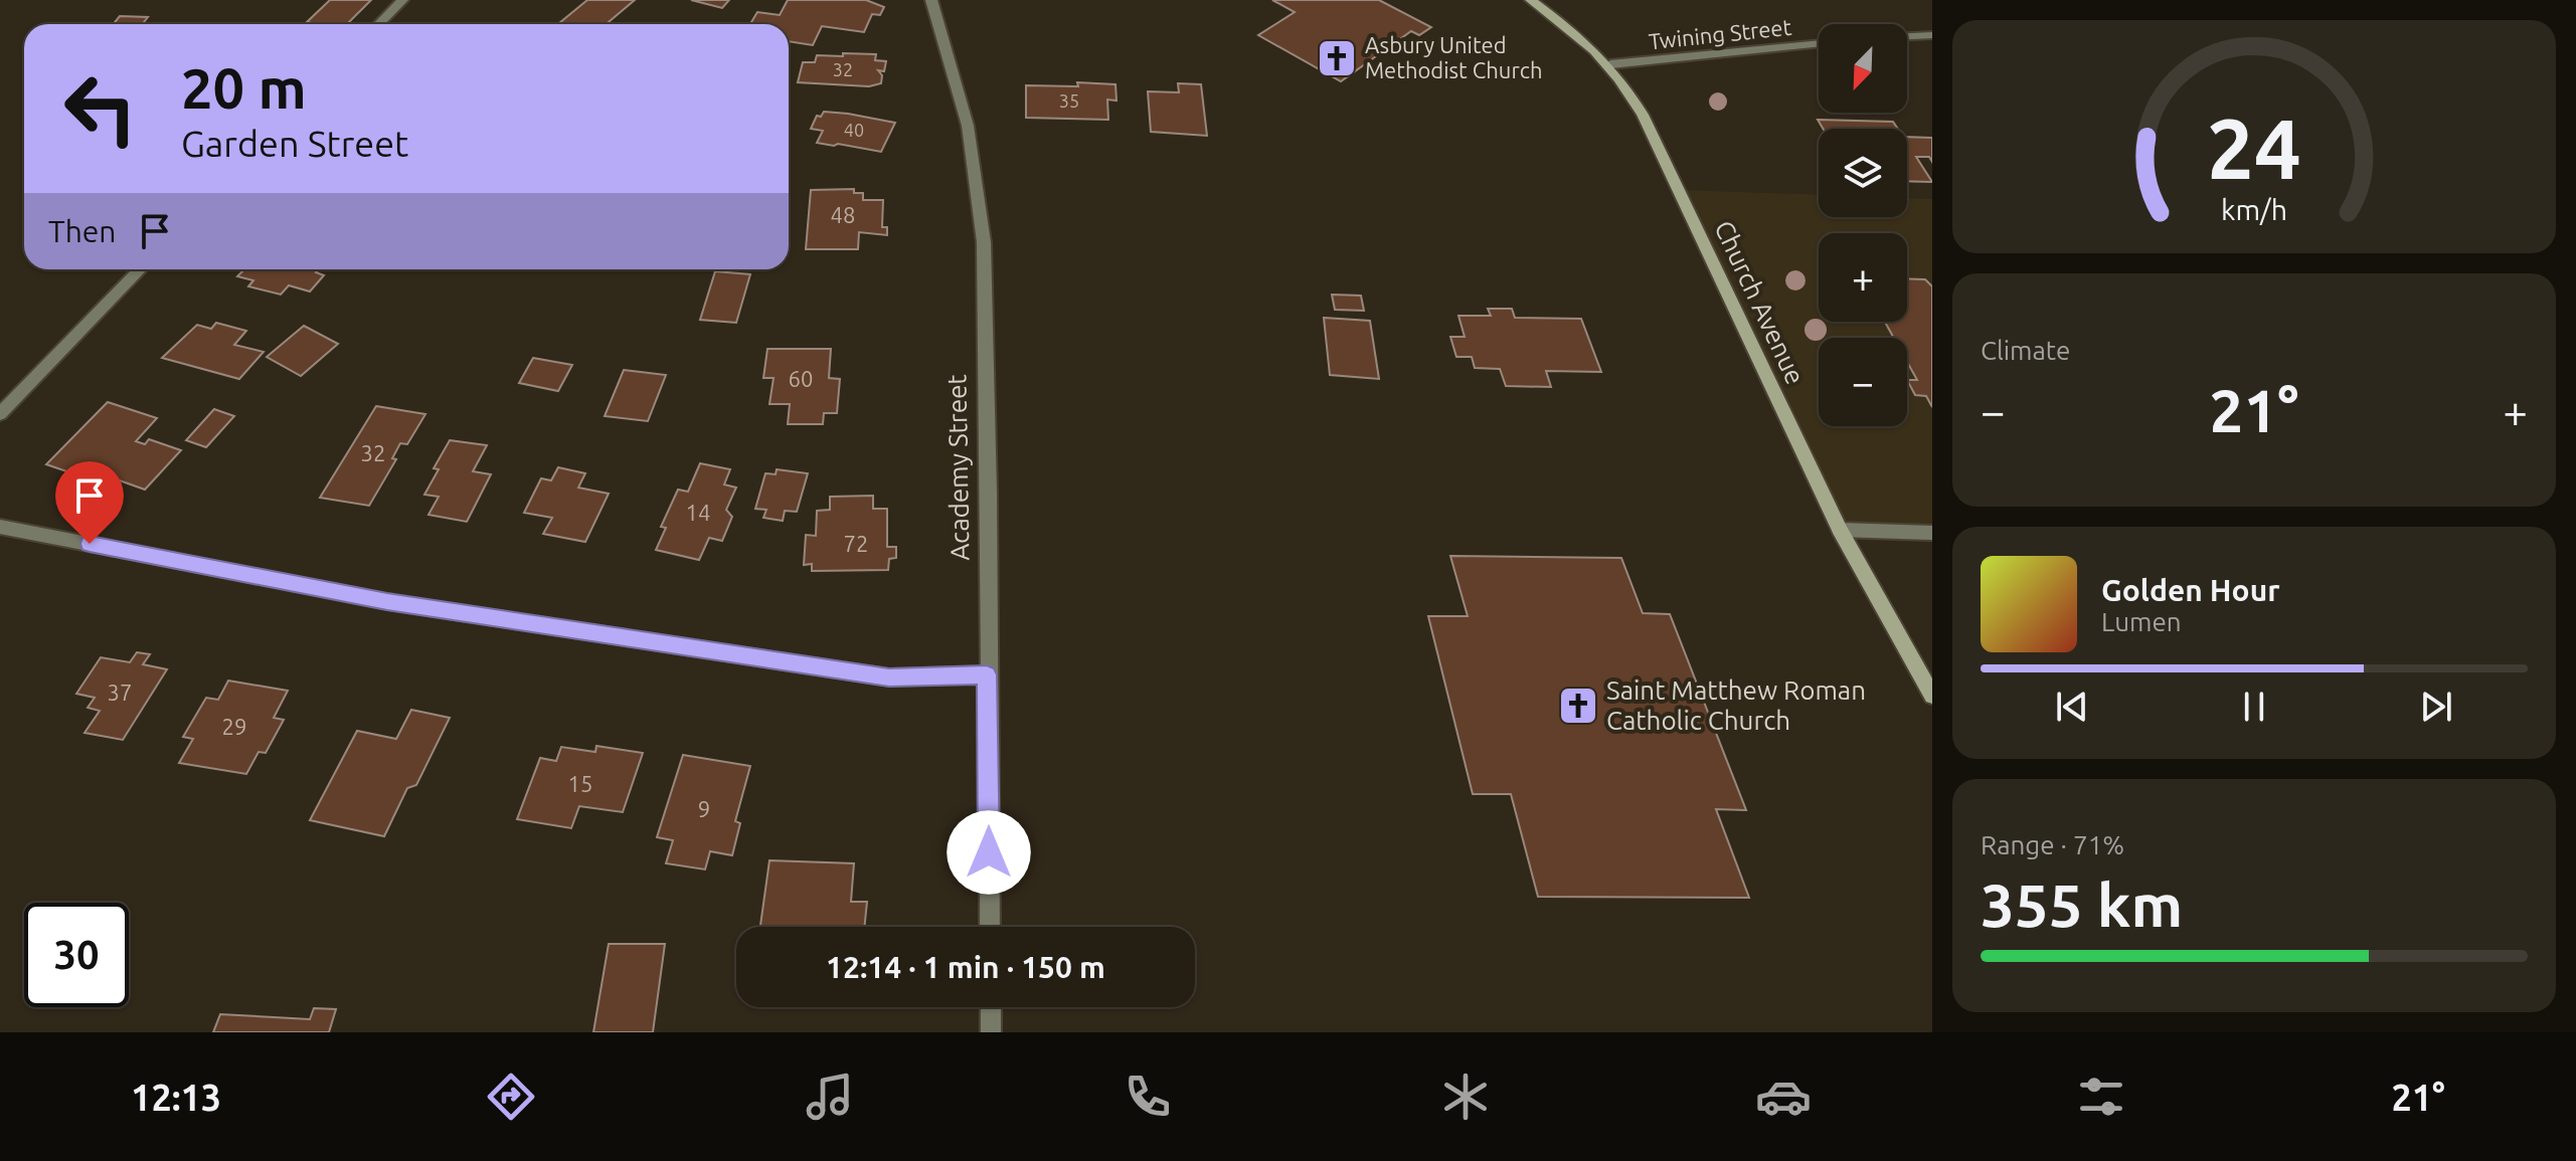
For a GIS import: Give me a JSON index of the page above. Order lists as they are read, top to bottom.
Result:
{
  "streets": {
    "main road": ["Church Avenue"],
    "street": ["Twining Street", "Academy Street"]
  },
  "crossings": [
    ["Twining Street", "Church Avenue"]
  ],
  "places": {
    "church": ["Asbury United Methodist Church", "Saint Matthew Roman Catholic Church"]
  },
  "house_numbers": [
    "32",
    "35",
    "40",
    "48",
    "60",
    "32",
    "14",
    "72",
    "37",
    "29",
    "15",
    "9"
  ],
  "north": "bottom left",
  "page": {
    "map_buttons": ["+", "−"],
    "turn": ["20 m", "Garden Street"],
    "then": "Then",
    "tile": [
      "Climate",
      ["Range · 71%", "355 km"]
    ],
    "heat": ["−", "21°", "+"],
    "song": ["Golden Hour", "Lumen"],
    "limit": "30",
    "trip": "12:14 · 1 min · 150 m",
    "tabs": ["12:13", "21°"],
    "gauge": ["24", "km/h"]
  }
}
